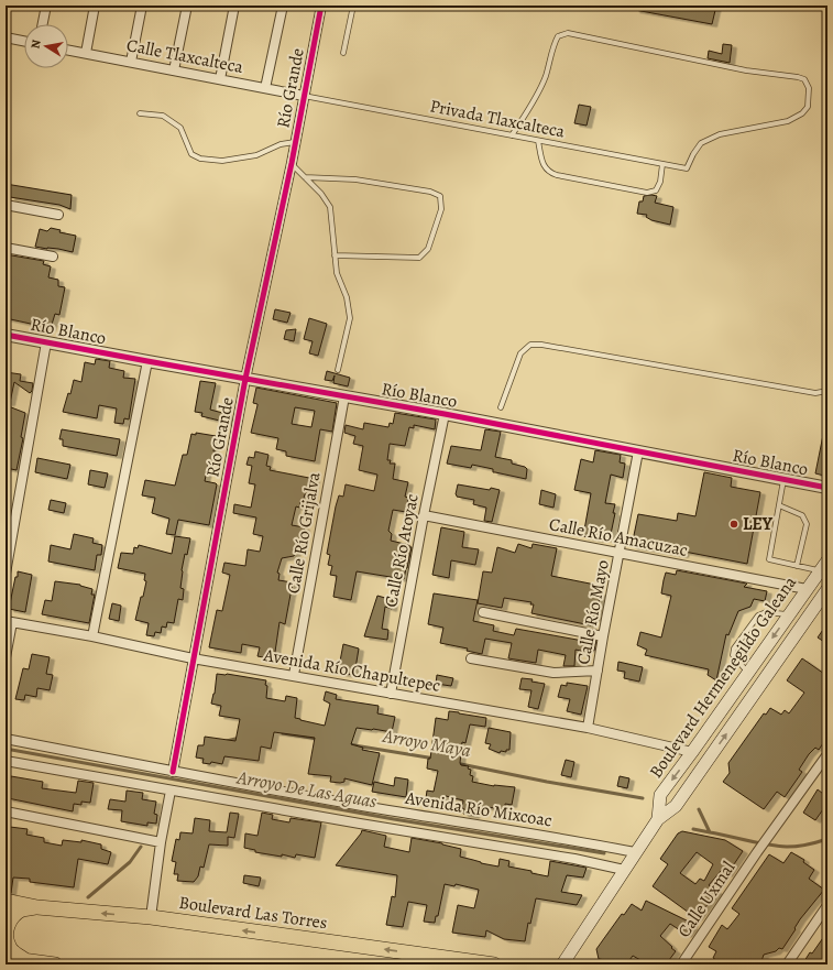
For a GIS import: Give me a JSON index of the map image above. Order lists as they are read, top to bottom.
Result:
{
  "streets": {
    "main road": ["Boulevard Hermenegildo Galeana", "Boulevard Las Torres"],
    "street": [
      "Calle Tlaxcalteca",
      "Río Grande",
      "Río Blanco",
      "Calle Río Grijalva",
      "Calle Río Amacuzac",
      "Calle Río Atoyac",
      "Calle Río Mayo",
      "Avenida Río Chapultepec",
      "Avenida Río Mixcoac",
      "Calle Uxmal"
    ],
    "lane": ["Privada Tlaxcalteca"]
  },
  "crossings": [
    ["Calle Tlaxcalteca", "Río Grande"],
    ["Calle Tlaxcalteca", "Privada Tlaxcalteca"],
    ["Río Grande", "Privada Tlaxcalteca"],
    ["Río Grande", "Río Blanco"],
    ["Río Grande", "Avenida Río Chapultepec"],
    ["Río Grande", "Avenida Río Mixcoac"],
    ["Río Blanco", "Calle Río Grijalva"],
    ["Río Blanco", "Calle Río Atoyac"],
    ["Río Blanco", "Calle Río Mayo"],
    ["Calle Río Grijalva", "Avenida Río Chapultepec"],
    ["Calle Río Amacuzac", "Calle Río Atoyac"],
    ["Calle Río Amacuzac", "Calle Río Mayo"],
    ["Calle Río Amacuzac", "Boulevard Hermenegildo Galeana"],
    ["Calle Río Atoyac", "Avenida Río Chapultepec"],
    ["Calle Río Mayo", "Avenida Río Chapultepec"],
    ["Avenida Río Chapultepec", "Boulevard Hermenegildo Galeana"],
    ["Boulevard Hermenegildo Galeana", "Avenida Río Mixcoac"]
  ],
  "one_way": ["Boulevard Las Torres"],
  "water": ["Arroyo Maya", "Arroyo De Las Aguas"],
  "places": ["LEY"],
  "north": "left"
}
